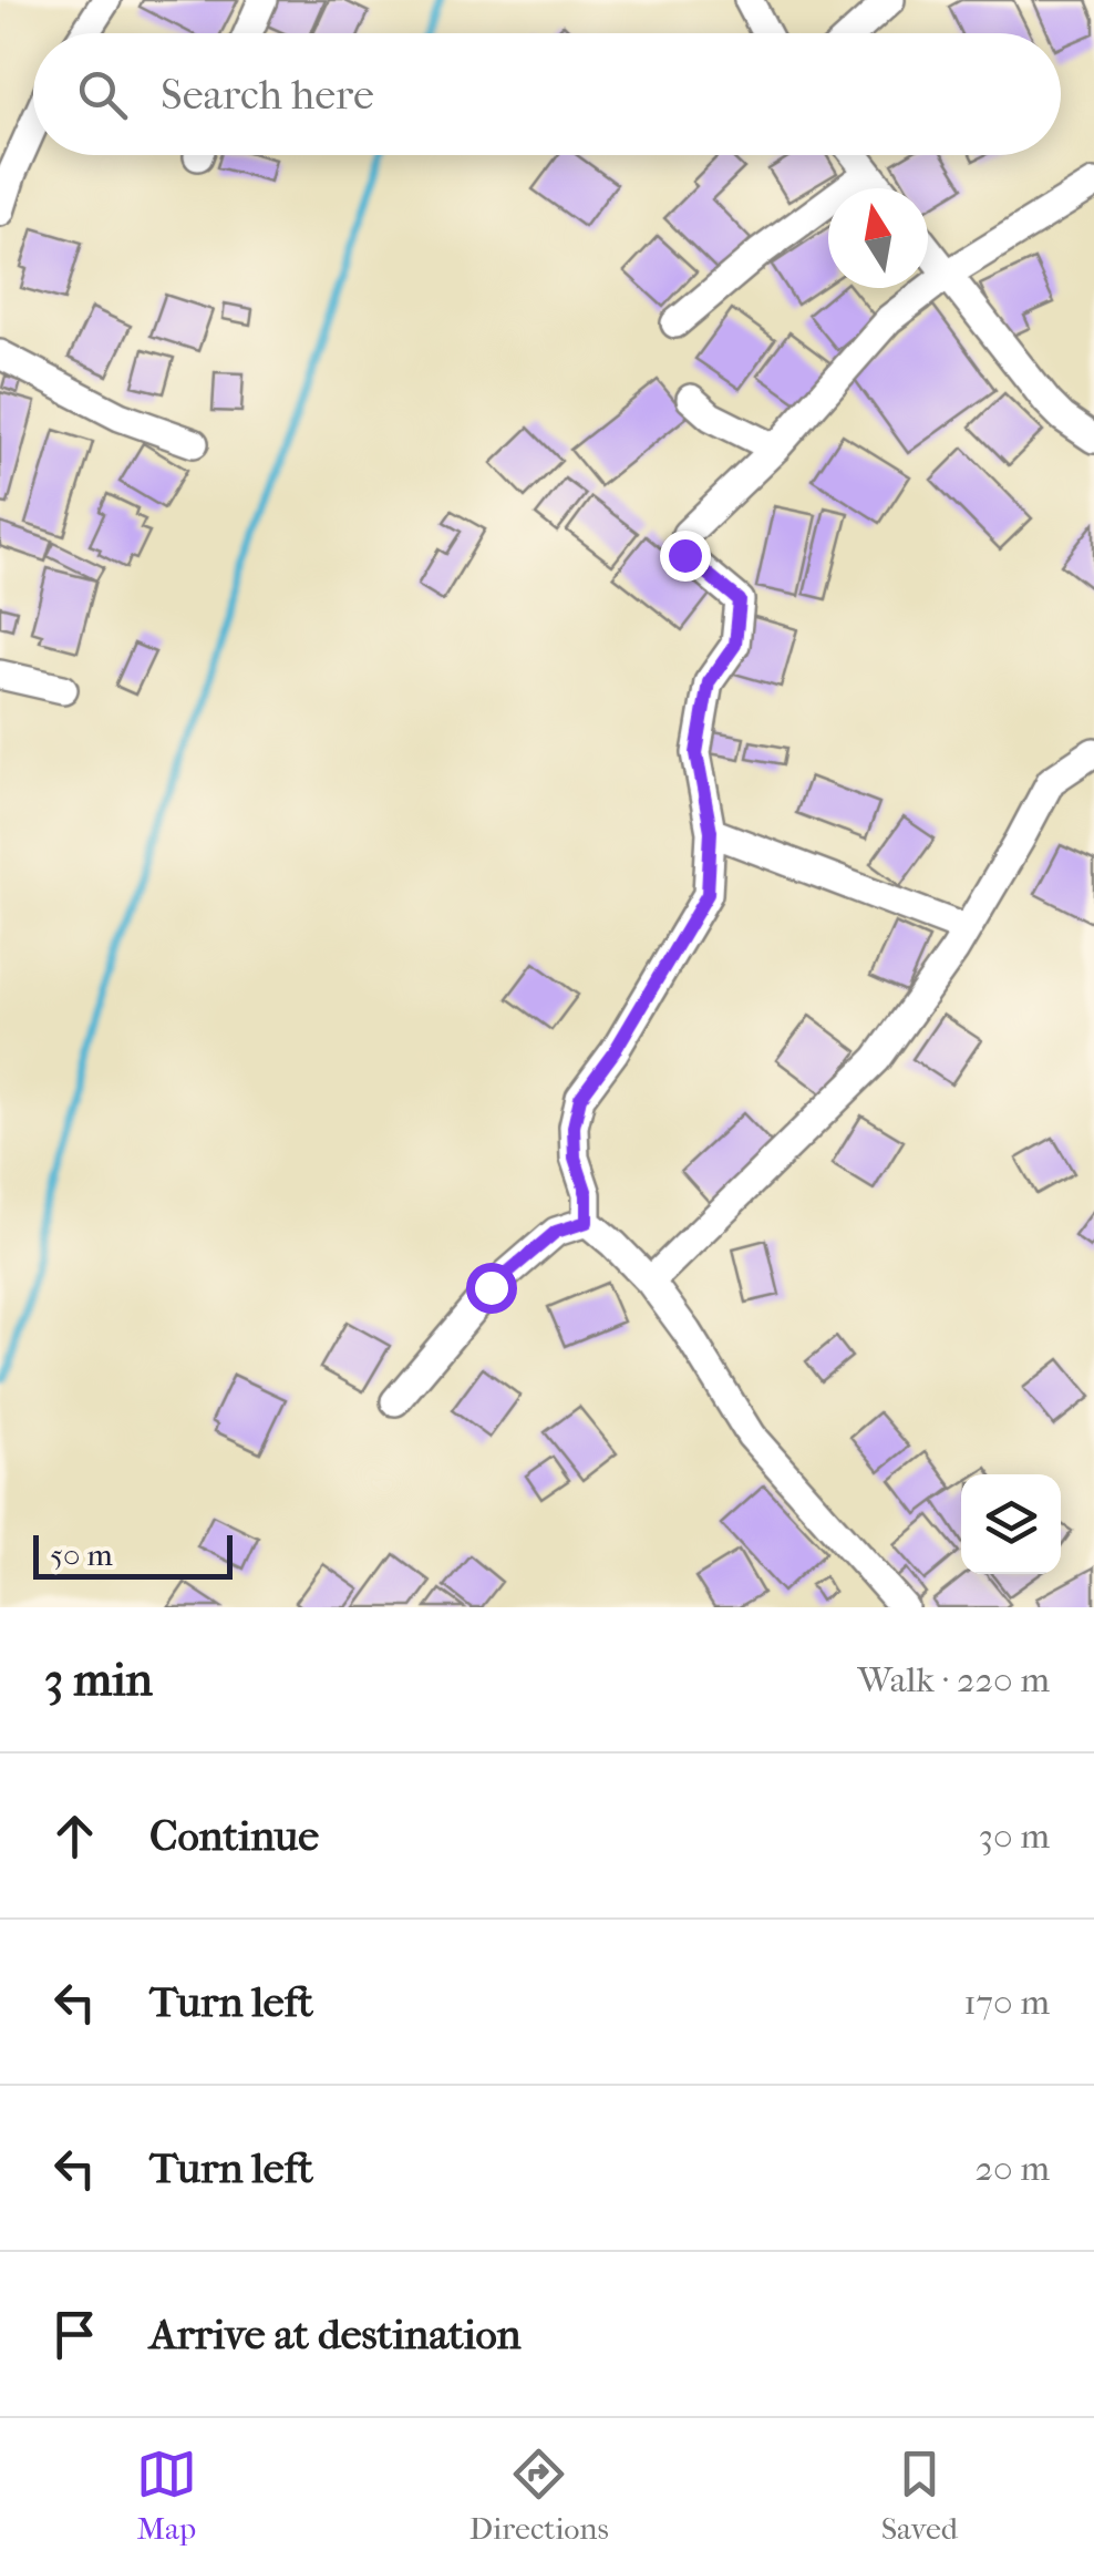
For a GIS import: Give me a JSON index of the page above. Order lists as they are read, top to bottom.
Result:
{
  "scale_bar": "50 m",
  "north": "top",
  "page": {
    "search": "Search here",
    "scale": "50 m",
    "heading": ["3 min", "Walk · 220 m"],
    "list": [
      ["Continue", "30 m"],
      ["Turn left", "170 m"],
      ["Turn left", "20 m"],
      "Arrive at destination"
    ],
    "nav": ["Map", "Directions", "Saved"]
  }
}
